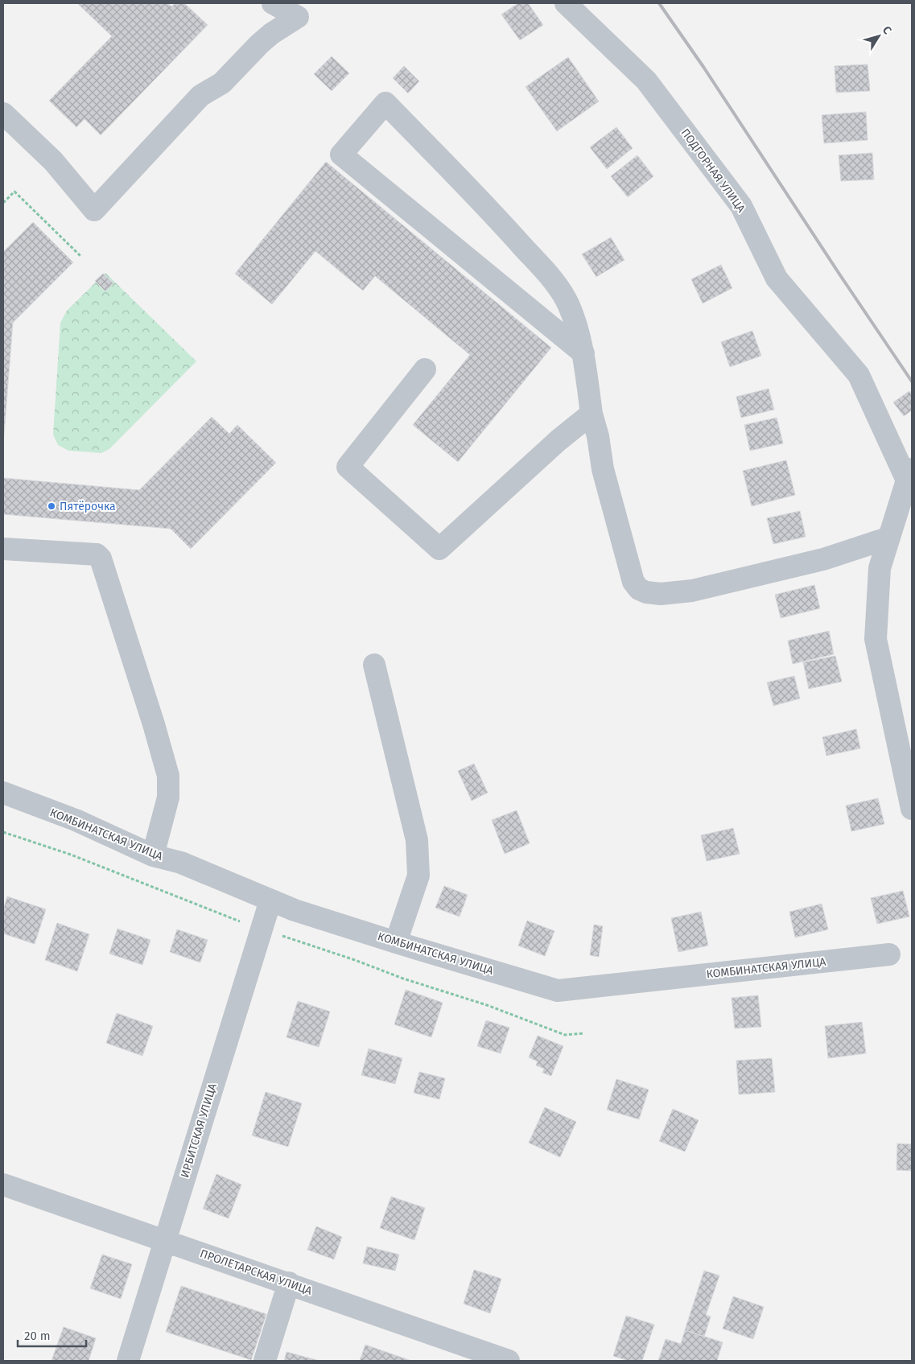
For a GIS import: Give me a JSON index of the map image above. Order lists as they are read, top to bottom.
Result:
{
  "streets": {
    "street": [
      "ПОДГОРНАЯ УЛИЦА",
      "КОМБИНАТСКАЯ УЛИЦА",
      "ИРБИТСКАЯ УЛИЦА",
      "ПРОЛЕТАРСКАЯ УЛИЦА"
    ]
  },
  "crossings": [
    ["КОМБИНАТСКАЯ УЛИЦА", "ИРБИТСКАЯ УЛИЦА"],
    ["ИРБИТСКАЯ УЛИЦА", "ПРОЛЕТАРСКАЯ УЛИЦА"]
  ],
  "places": ["Пятёрочка"],
  "scale_bar": "20 m",
  "north": "top right"
}
